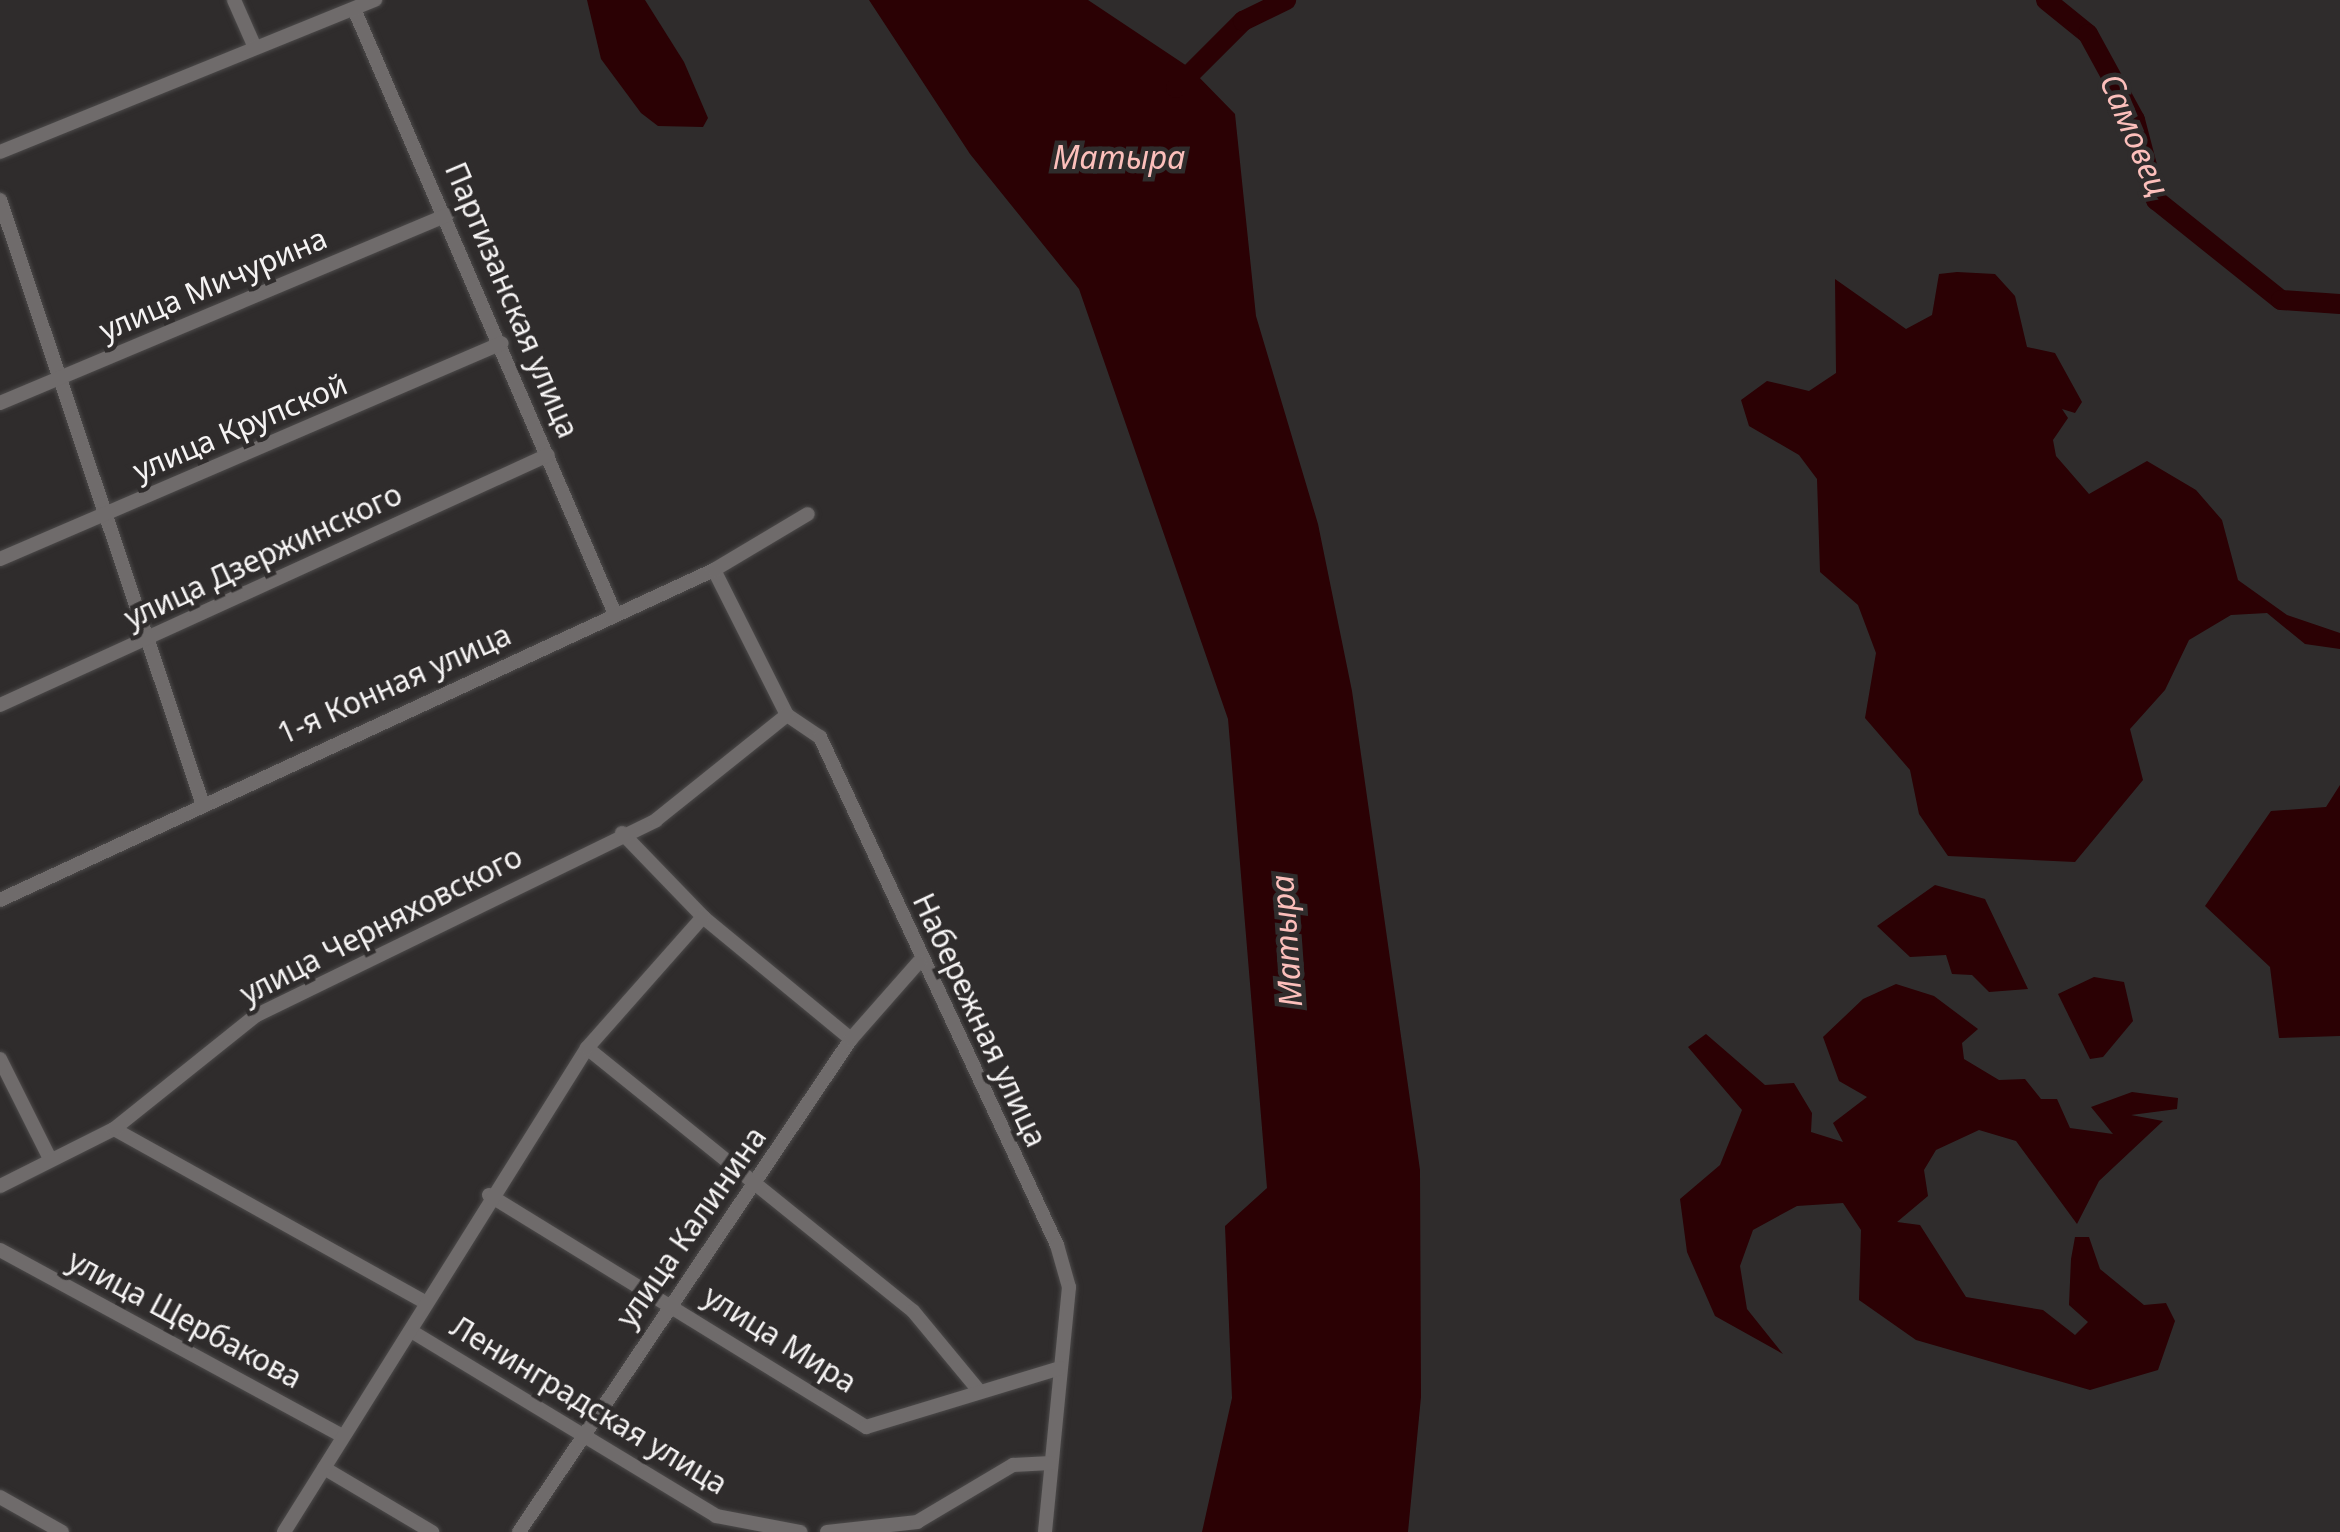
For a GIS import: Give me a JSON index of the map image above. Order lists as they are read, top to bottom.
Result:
{
  "streets": {
    "street": [
      "улица Мичурина",
      "Партизанская улица",
      "улица Крупской",
      "улица Дзержинского",
      "1-я Конная улица",
      "улица Черняховского",
      "Набережная улица",
      "улица Калинина",
      "улица Щербакова",
      "улица Мира",
      "Ленинградская улица"
    ]
  },
  "crossings": [
    ["улица Мичурина", "Партизанская улица"],
    ["Партизанская улица", "улица Крупской"],
    ["Партизанская улица", "улица Дзержинского"],
    ["Партизанская улица", "1-я Конная улица"],
    ["1-я Конная улица", "Набережная улица"],
    ["улица Черняховского", "Набережная улица"],
    ["Набережная улица", "улица Калинина"],
    ["Набережная улица", "улица Мира"],
    ["улица Калинина", "улица Мира"],
    ["улица Калинина", "Ленинградская улица"]
  ],
  "water": ["Самовец", "Матыра"]
}
